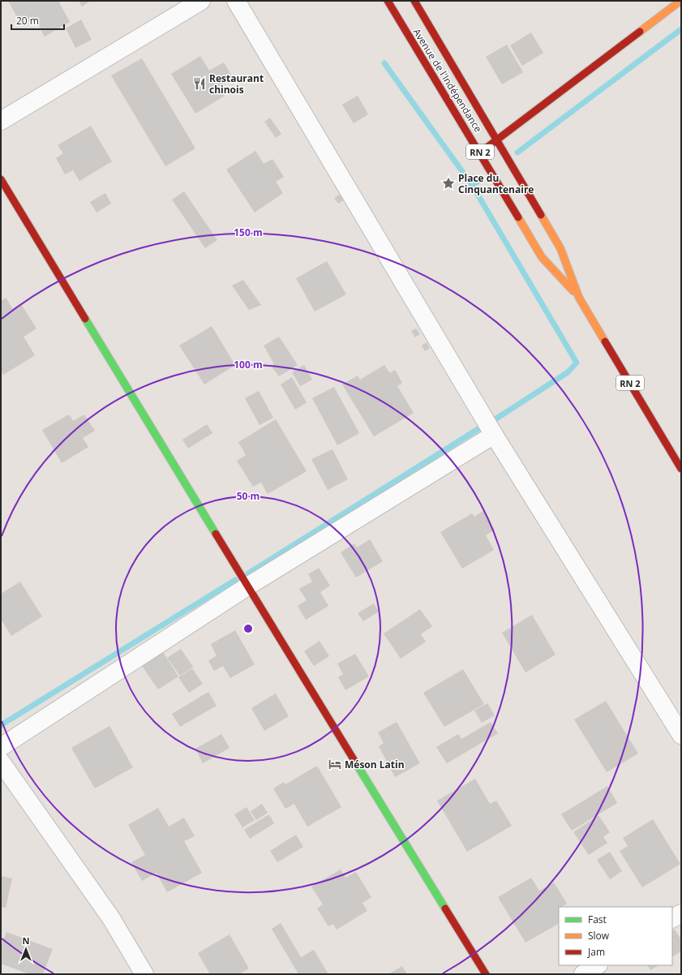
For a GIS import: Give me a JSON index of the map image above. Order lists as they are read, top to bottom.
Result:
{
  "streets": {
    "main road": ["Avenue de l'Indépendance", "RN 2"]
  },
  "places": {
    "restaurant": ["Restaurant chinois"],
    "place": ["Place du Cinquantenaire"],
    "hotel": ["Méson Latin"]
  },
  "legend": ["Fast", "Slow", "Jam"],
  "scale_bar": "20 m",
  "north": "top",
  "rings": ["150 m", "100 m", "50 m"]
}
